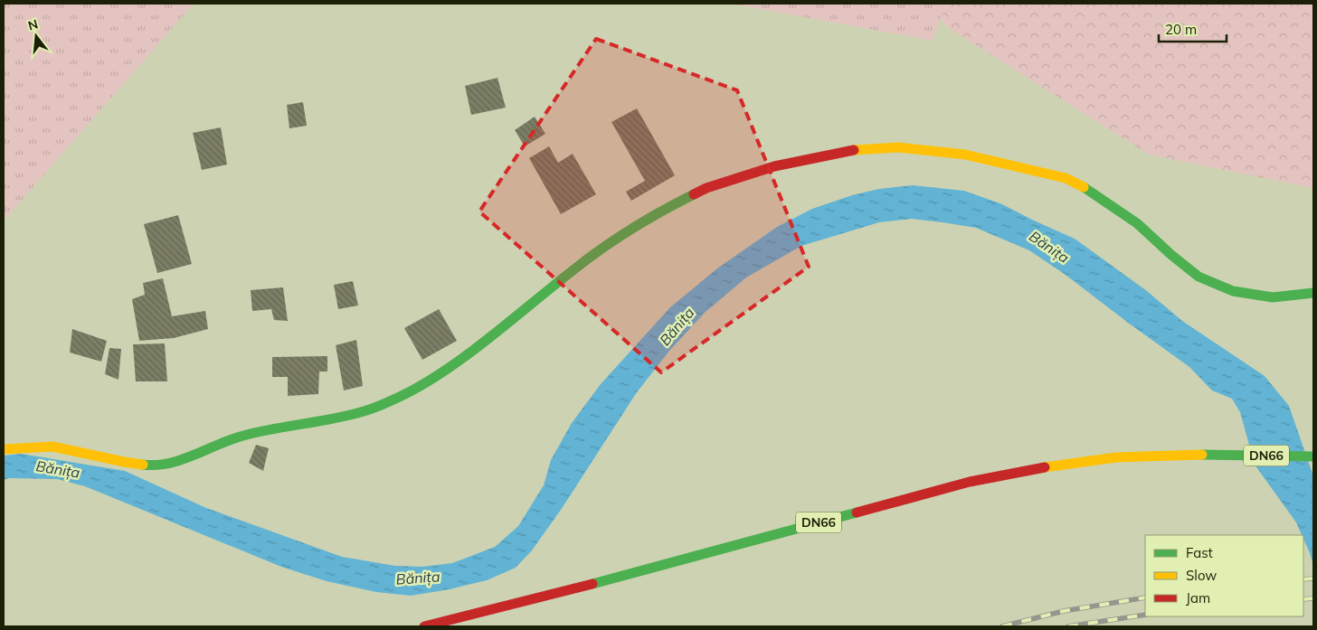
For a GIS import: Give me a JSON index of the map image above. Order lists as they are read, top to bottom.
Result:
{
  "streets": {
    "main road": ["DN66"]
  },
  "water": ["Bănița"],
  "legend": ["Fast", "Slow", "Jam"],
  "scale_bar": "20 m",
  "north": "top"
}
